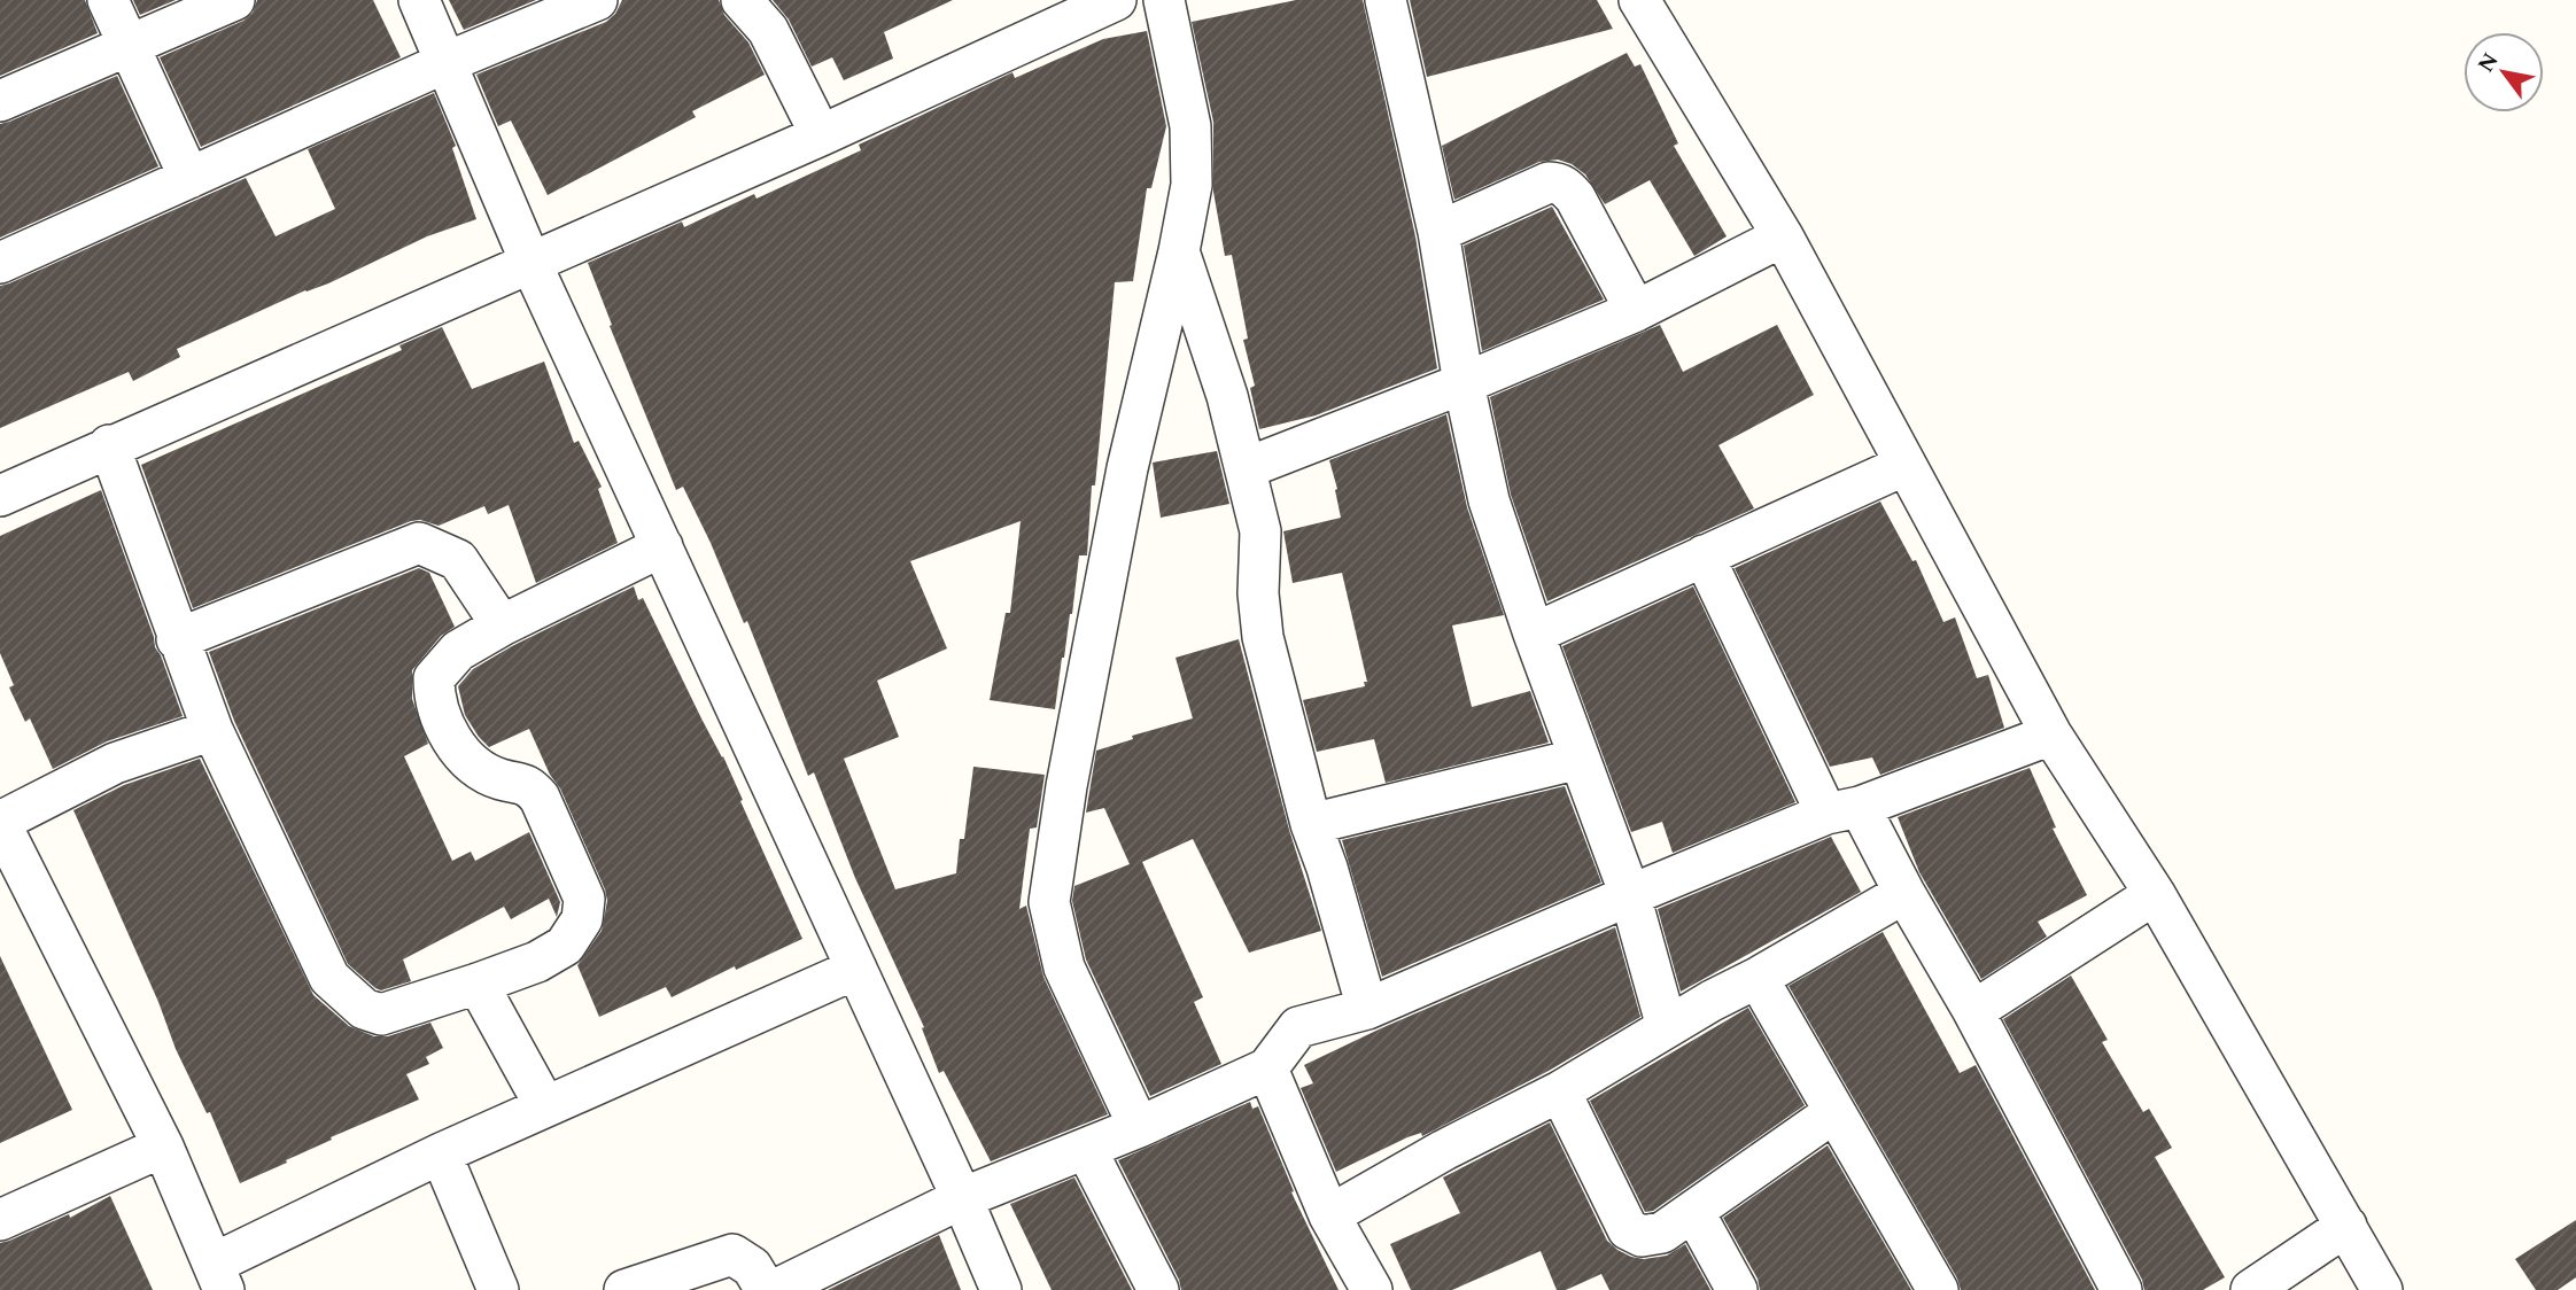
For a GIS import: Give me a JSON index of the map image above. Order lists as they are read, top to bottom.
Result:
{
  "north": "top left"
}
